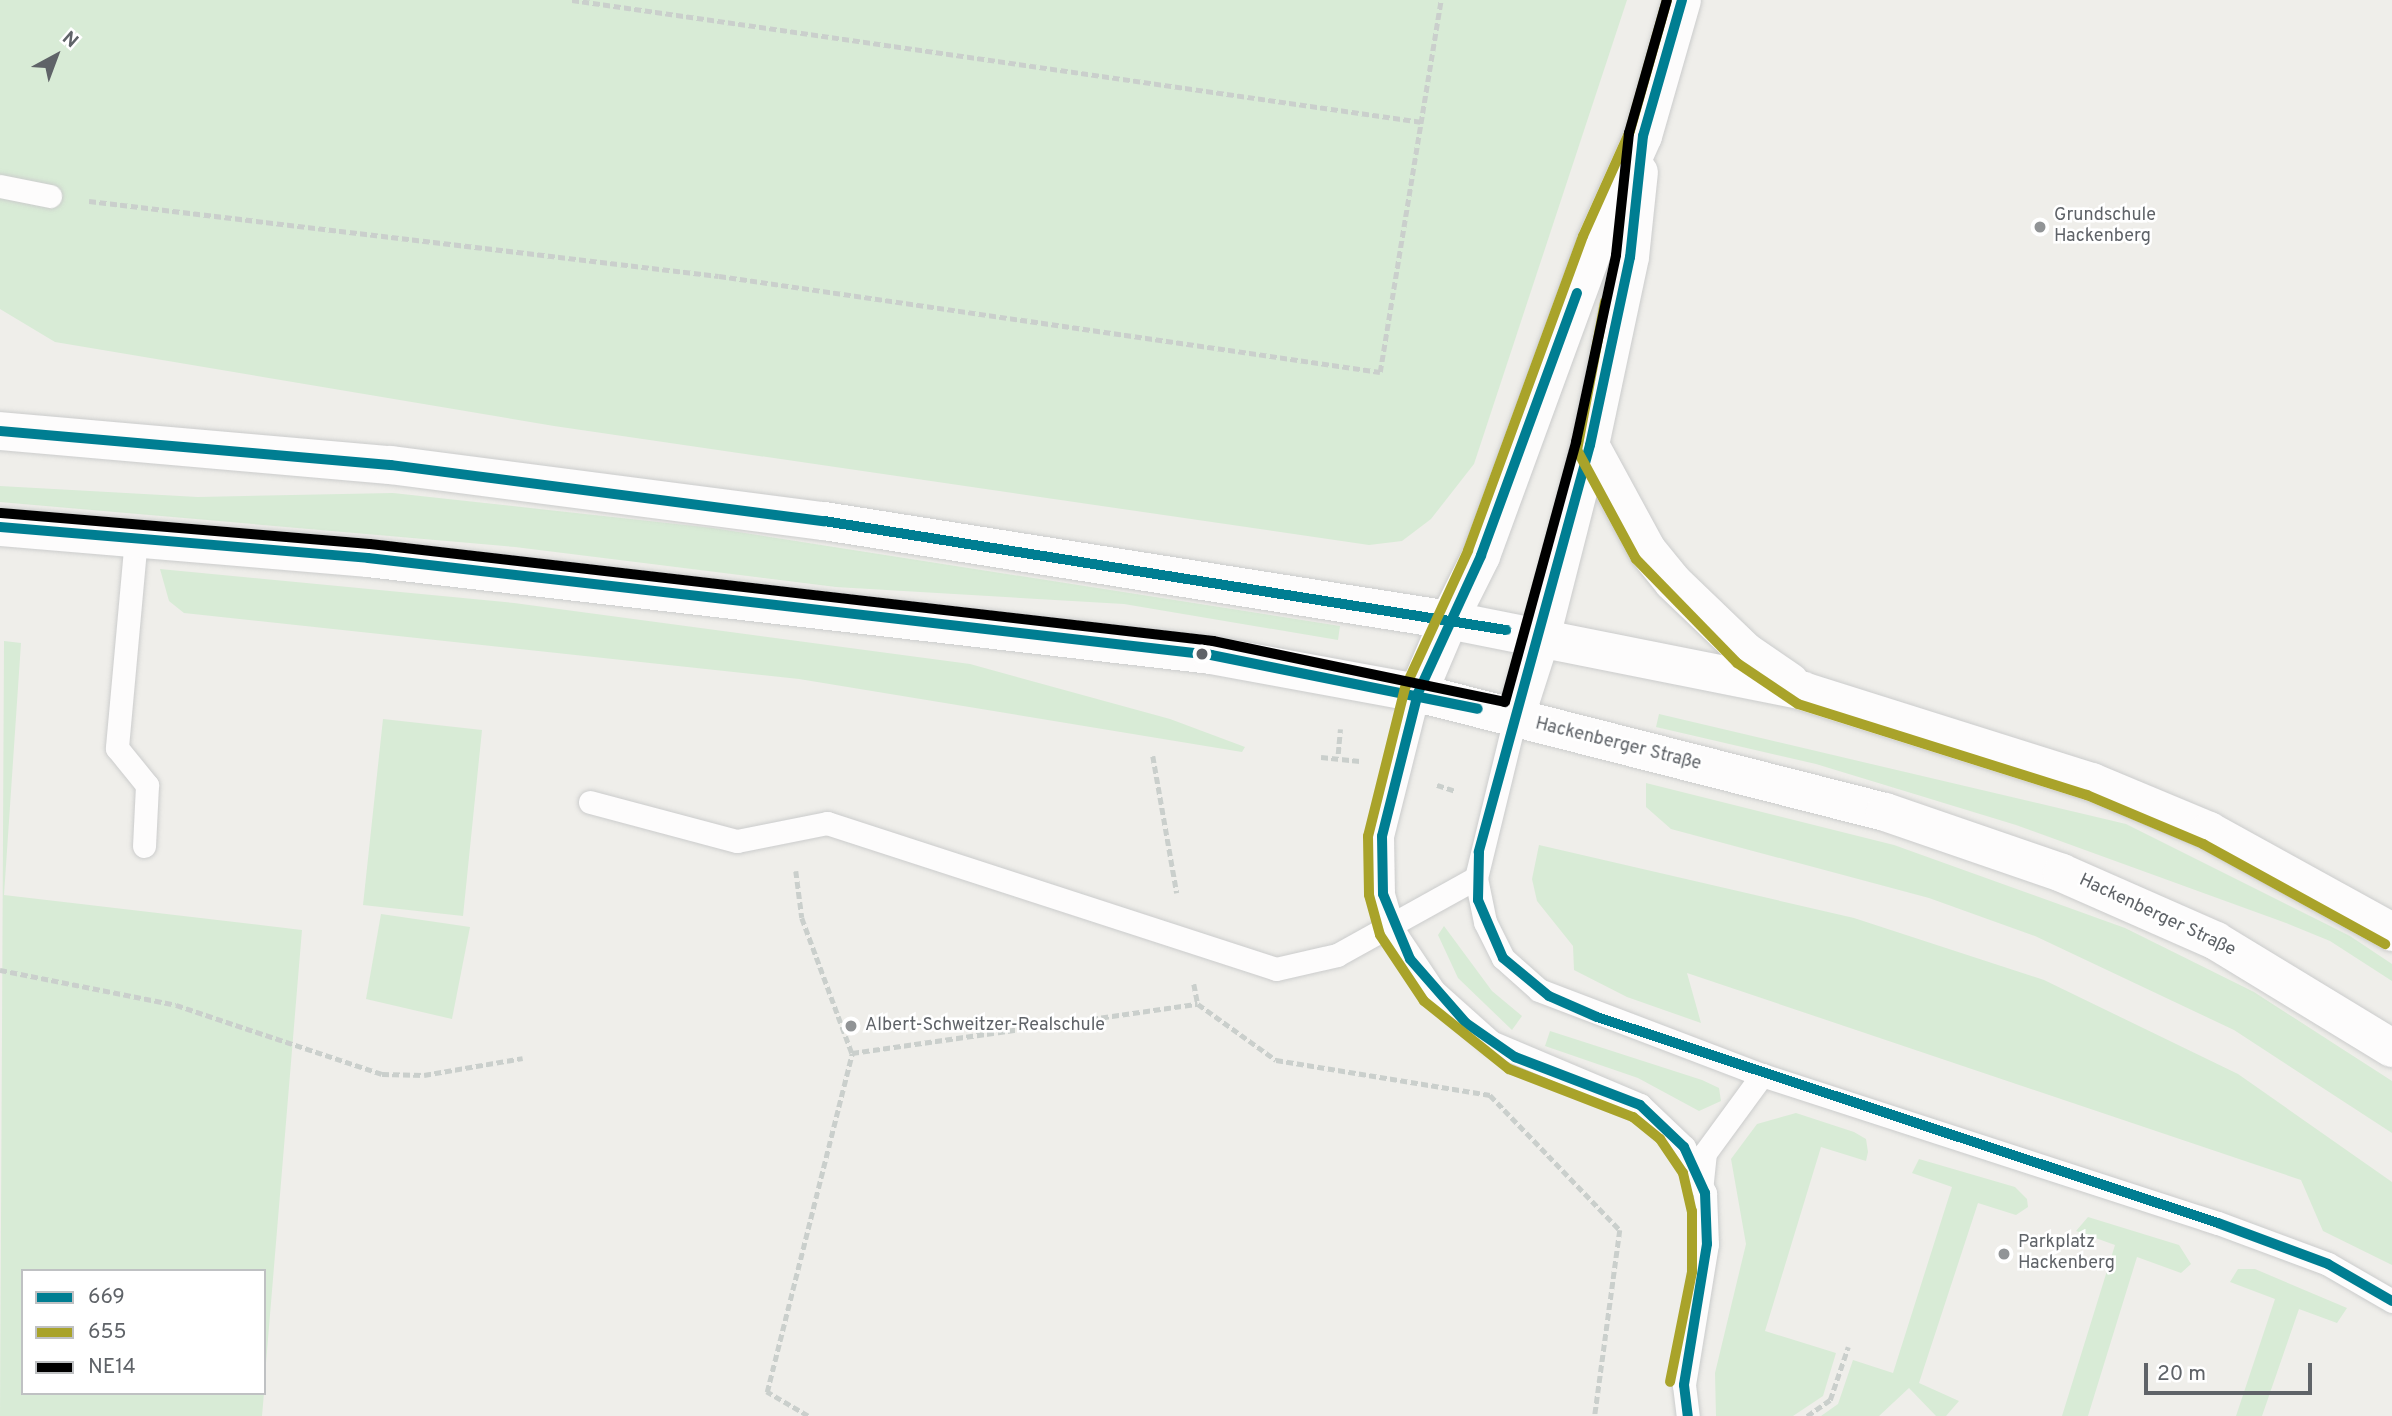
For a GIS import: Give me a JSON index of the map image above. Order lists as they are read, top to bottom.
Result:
{
  "streets": {
    "street": ["Hackenberger Straße"]
  },
  "places": ["Grundschule Hackenberg", "Albert-Schweitzer-Realschule", "Parkplatz Hackenberg"],
  "lines": ["transit line 669", "transit line 655", "transit line NE14"],
  "legend": ["669", "655", "NE14"],
  "scale_bar": "20 m",
  "north": "top right"
}
